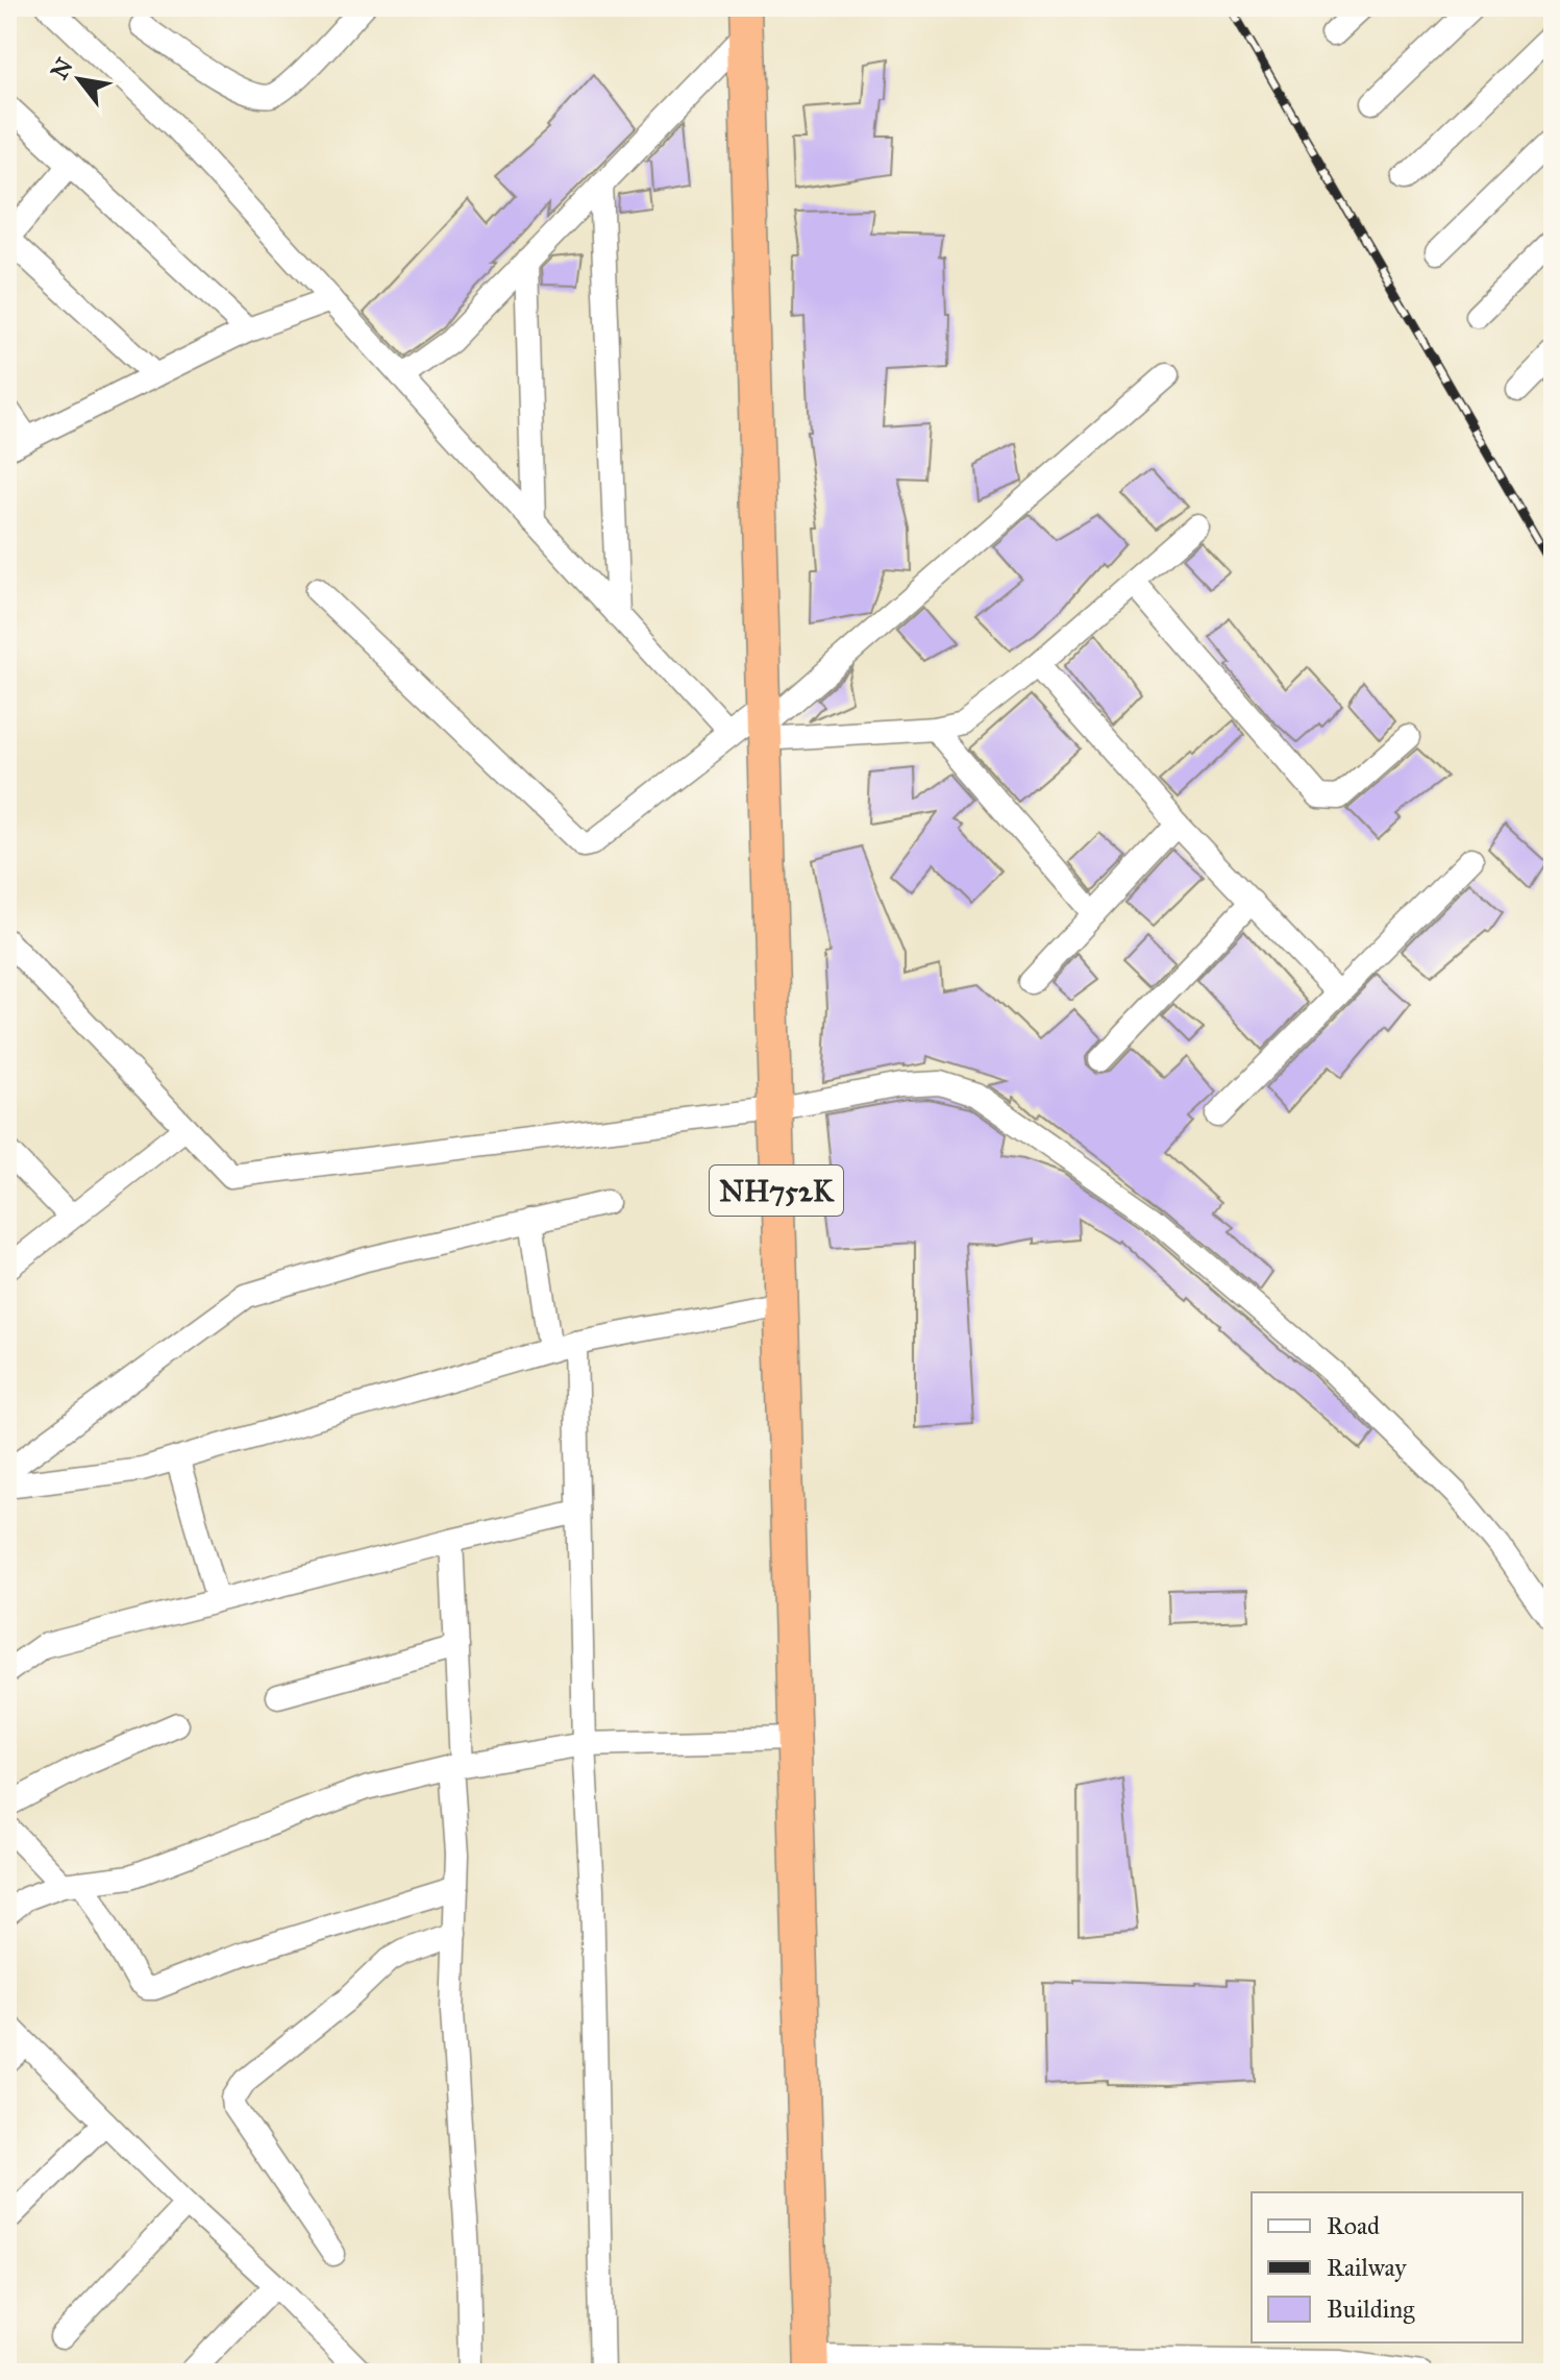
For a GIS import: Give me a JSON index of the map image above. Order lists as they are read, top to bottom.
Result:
{
  "streets": {
    "highway": ["NH752K"]
  },
  "legend": ["Road", "Railway", "Building"],
  "north": "top left"
}
